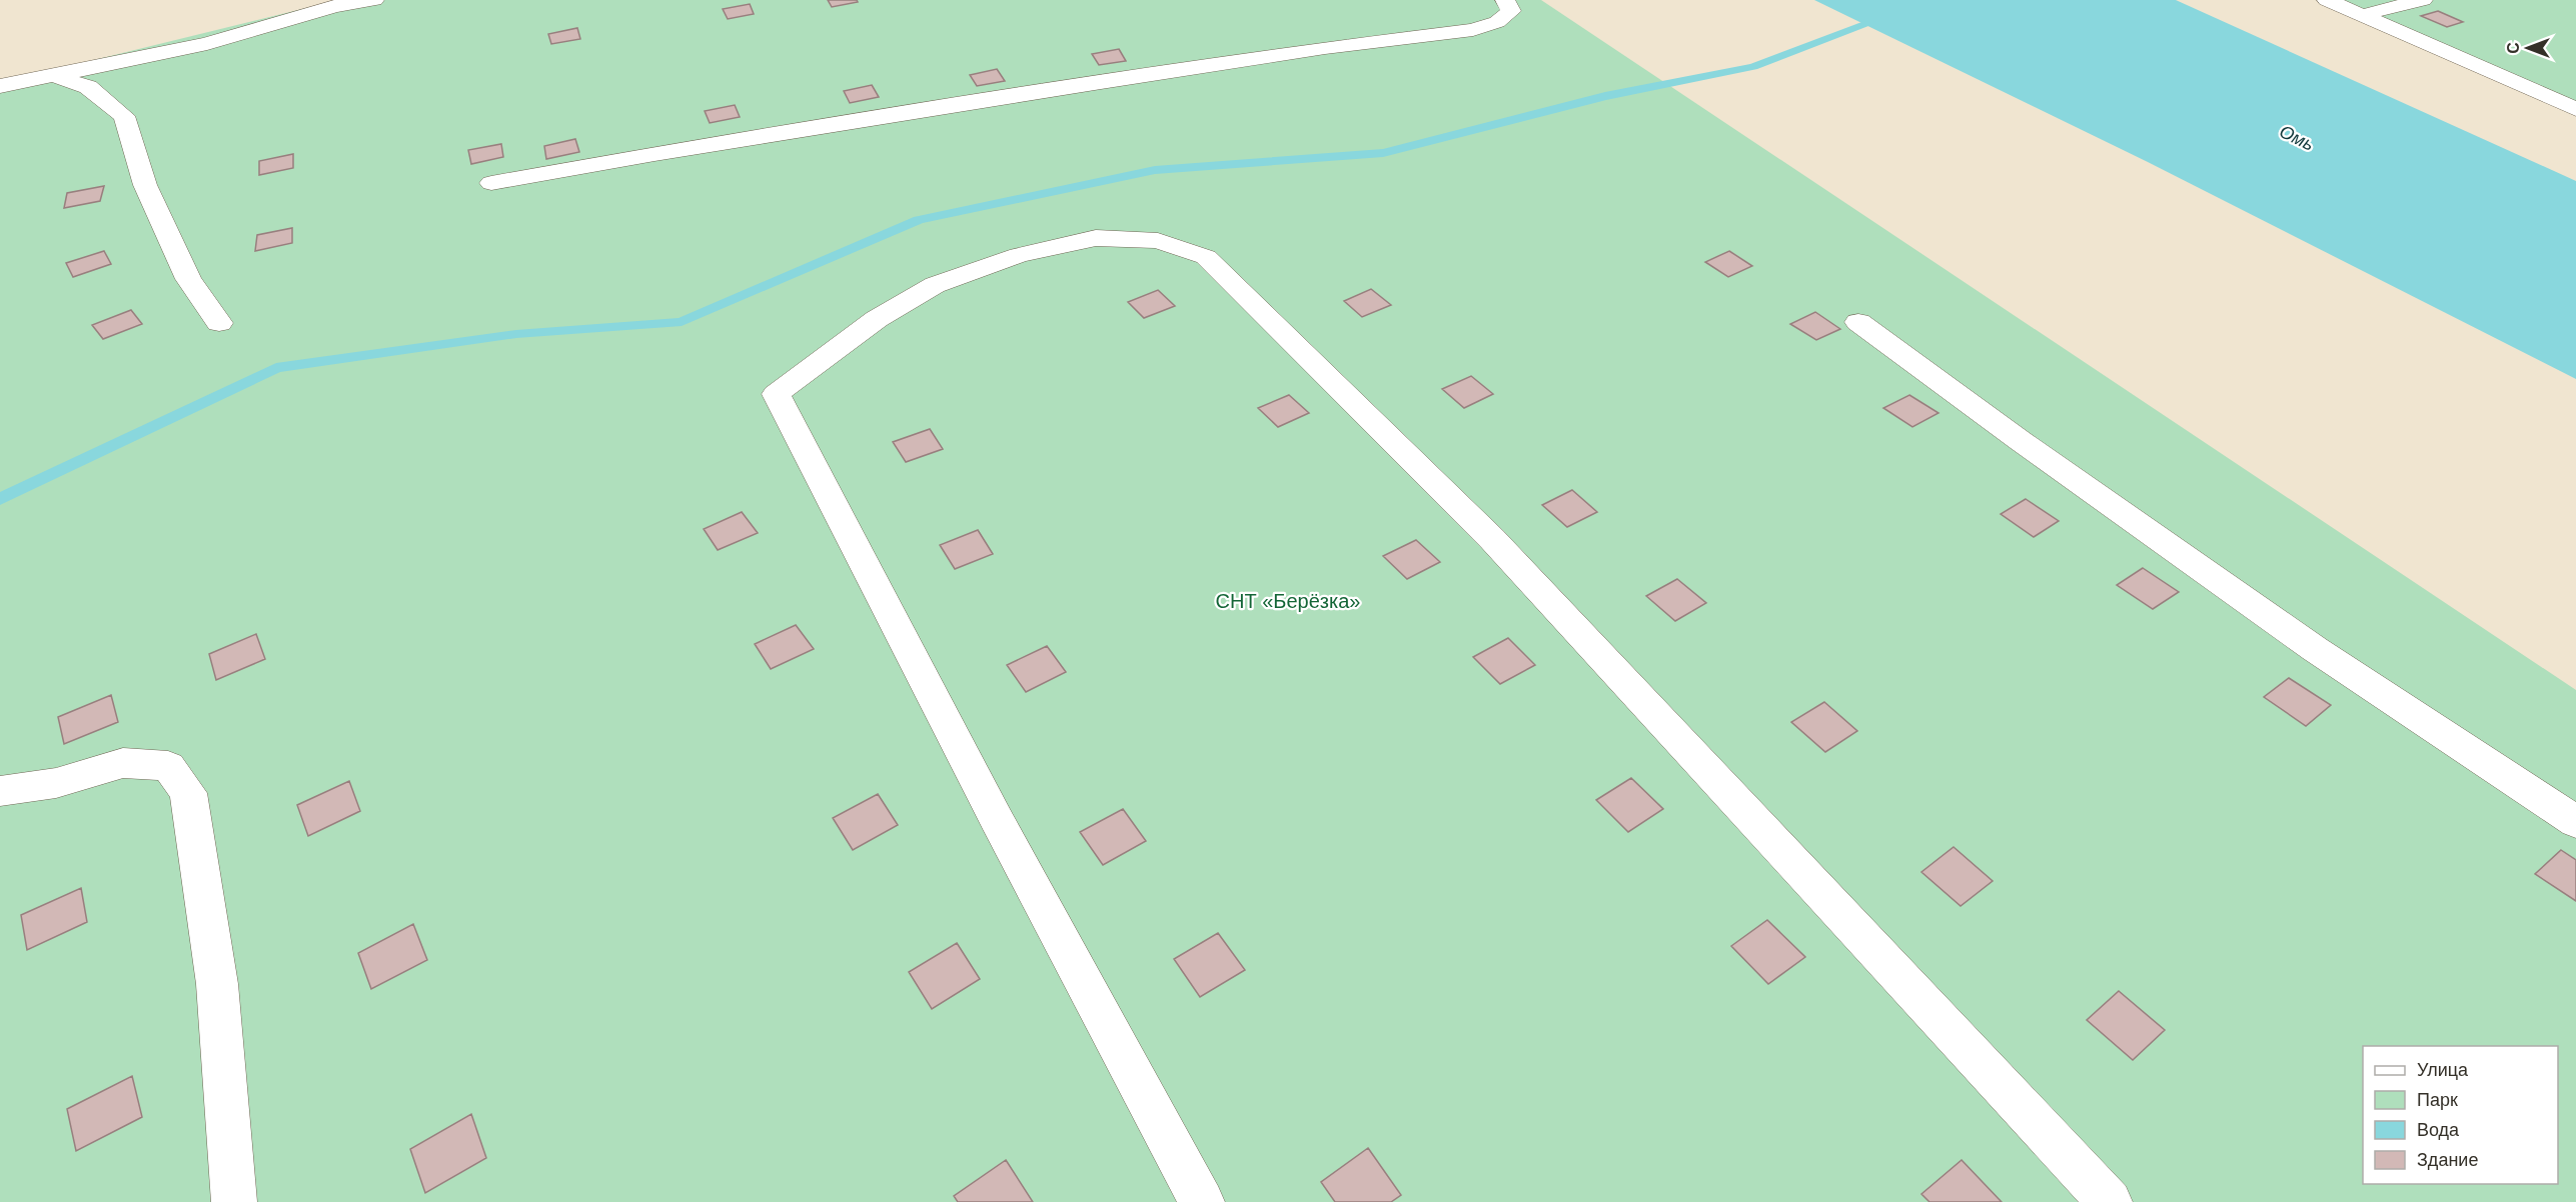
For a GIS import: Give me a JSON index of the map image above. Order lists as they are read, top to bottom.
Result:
{
  "water": ["Омь"],
  "parks": ["СНТ «Берёзка»"],
  "legend": [
    "Улица",
    "Парк",
    "Вода",
    "Здание"
  ],
  "north": "left"
}
